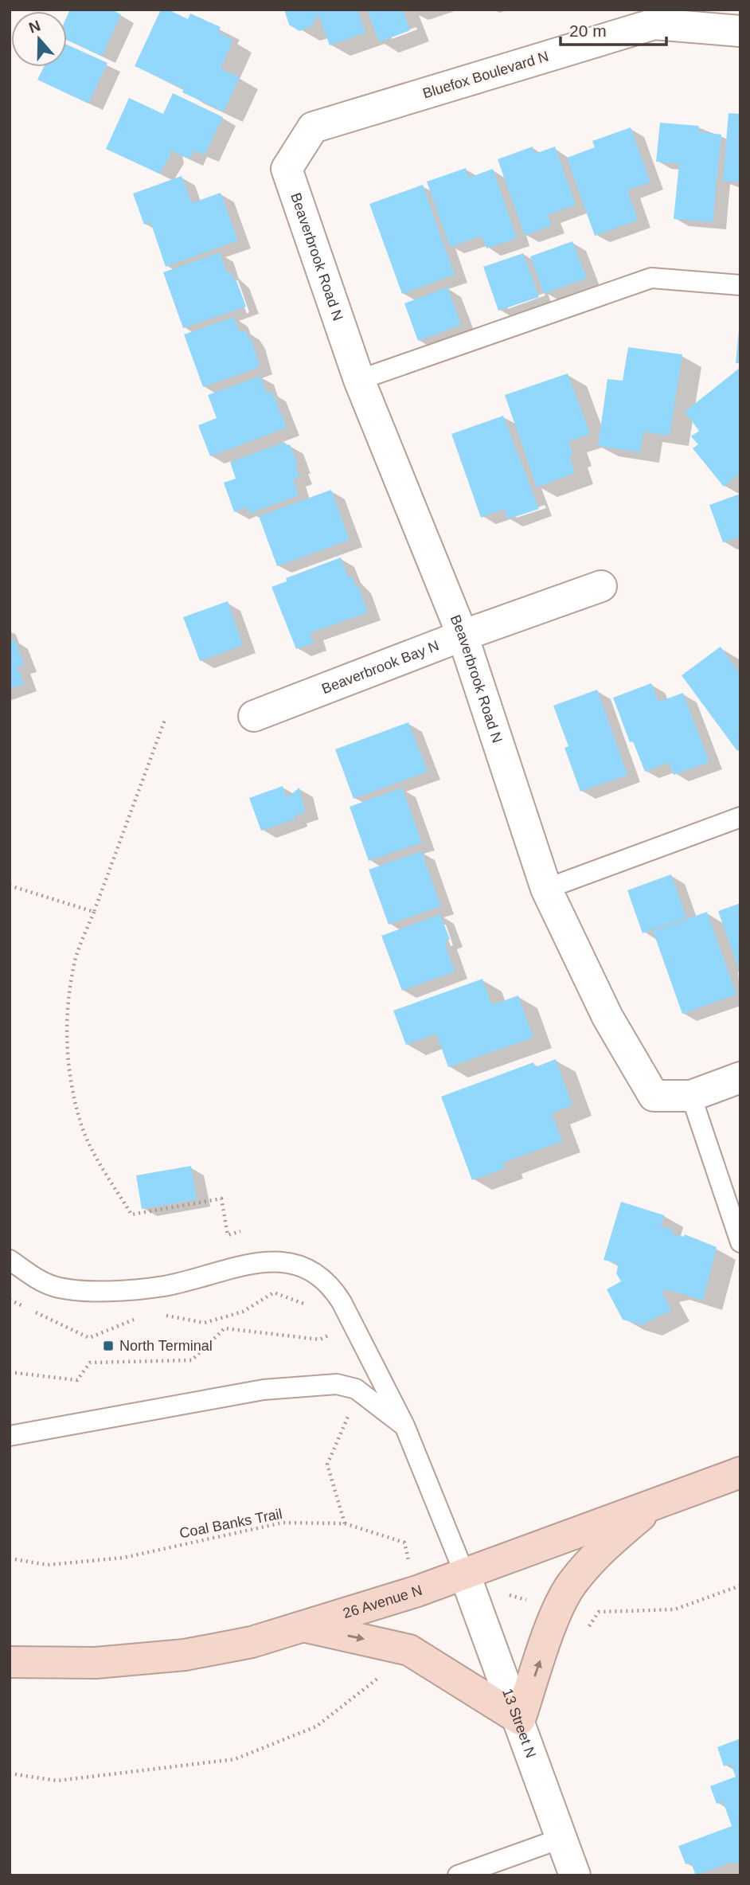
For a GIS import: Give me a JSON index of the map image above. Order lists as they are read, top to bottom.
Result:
{
  "streets": {
    "main road": ["26 Avenue N"],
    "street": [
      "Bluefox Boulevard N",
      "Beaverbrook Road N",
      "Beaverbrook Bay N",
      "13 Street N"
    ],
    "path": ["Coal Banks Trail"]
  },
  "crossings": [
    ["Bluefox Boulevard N", "Beaverbrook Road N"],
    ["Beaverbrook Road N", "Beaverbrook Bay N"],
    ["Coal Banks Trail", "26 Avenue N"],
    ["26 Avenue N", "13 Street N"]
  ],
  "places": {
    "transit": ["North Terminal"]
  },
  "scale_bar": "20 m",
  "north": "top"
}
